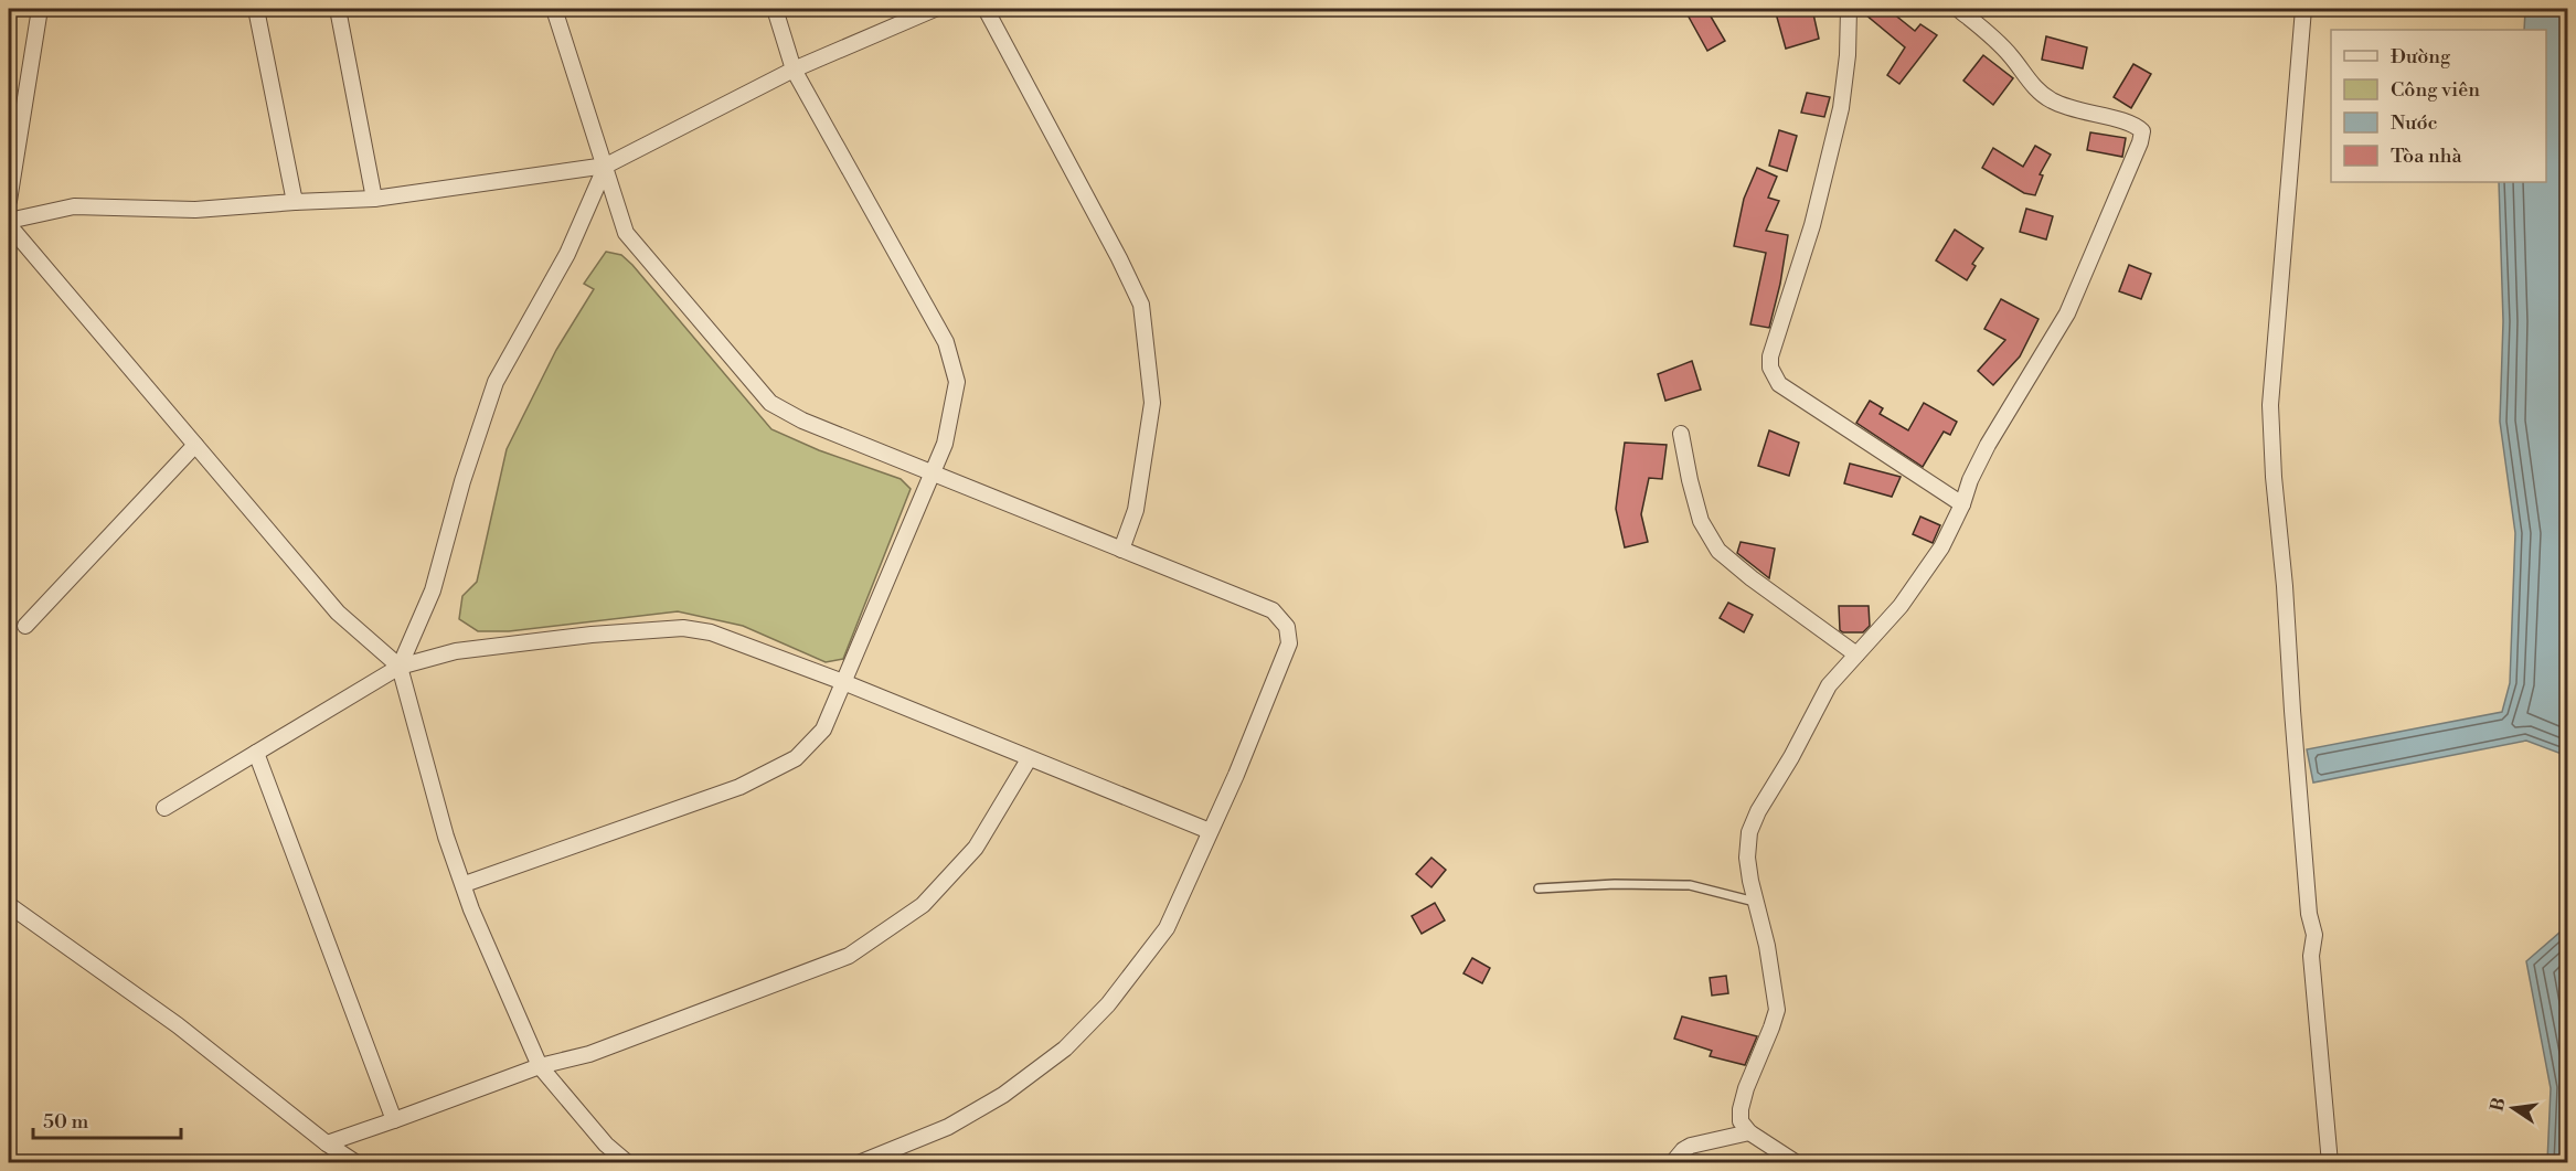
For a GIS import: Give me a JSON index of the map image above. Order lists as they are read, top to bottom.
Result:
{
  "legend": [
    "Đường",
    "Công viên",
    "Nước",
    "Tòa nhà"
  ],
  "scale_bar": "50 m",
  "north": "left"
}
